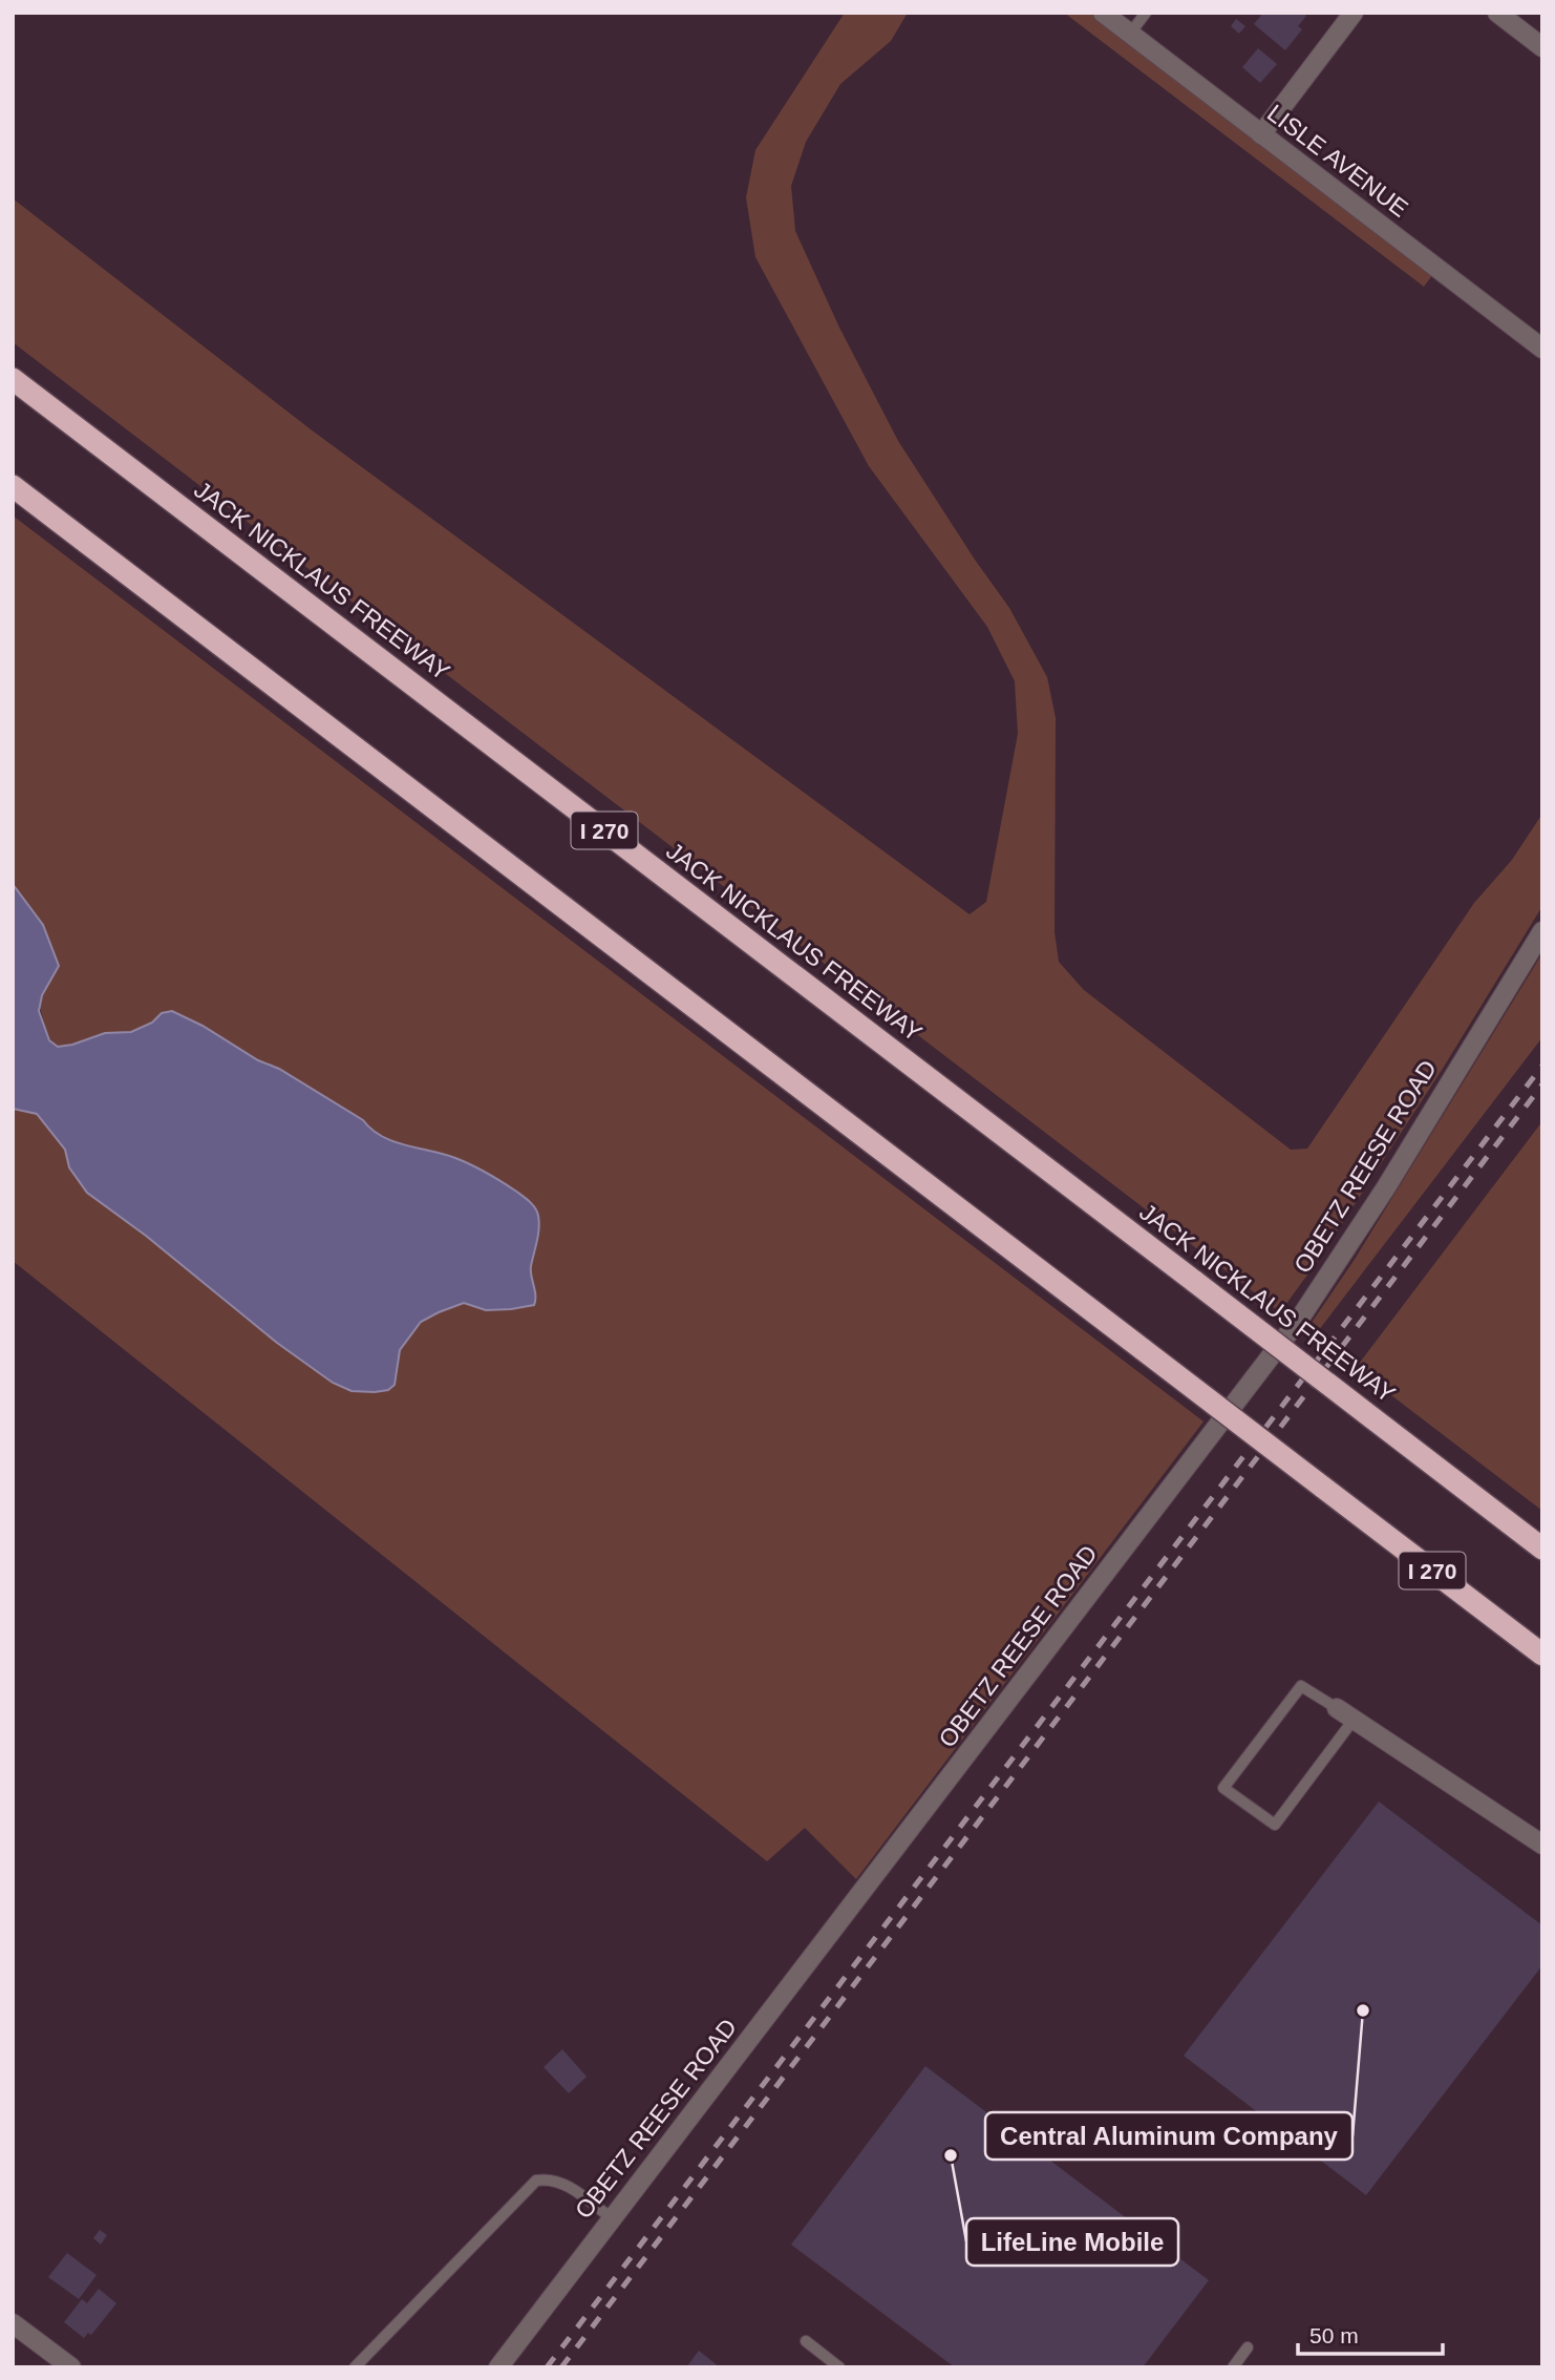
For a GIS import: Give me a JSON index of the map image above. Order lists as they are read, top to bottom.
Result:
{
  "streets": {
    "highway": ["JACK NICKLAUS FREEWAY", "I 270"],
    "street": ["LISLE AVENUE", "OBETZ REESE ROAD"]
  },
  "places": ["Central Aluminum Company", "LifeLine Mobile"],
  "scale_bar": "50 m"
}
